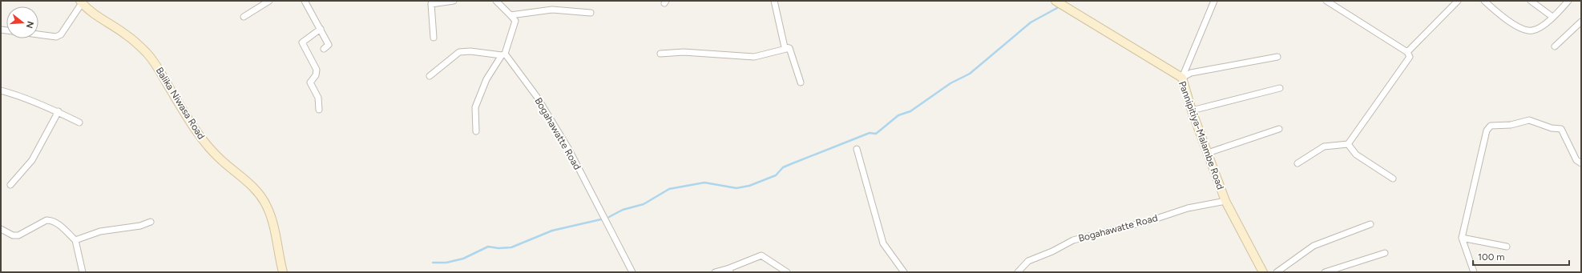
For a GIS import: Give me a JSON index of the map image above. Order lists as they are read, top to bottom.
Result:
{
  "streets": {
    "street": ["Balika Niwasa Road", "Bogahawatte Road", "Pannipitiya-Malambe Road"]
  },
  "crossings": [
    ["Bogahawatte Road", "Pannipitiya-Malambe Road"]
  ],
  "scale_bar": "100 m",
  "north": "right"
}
